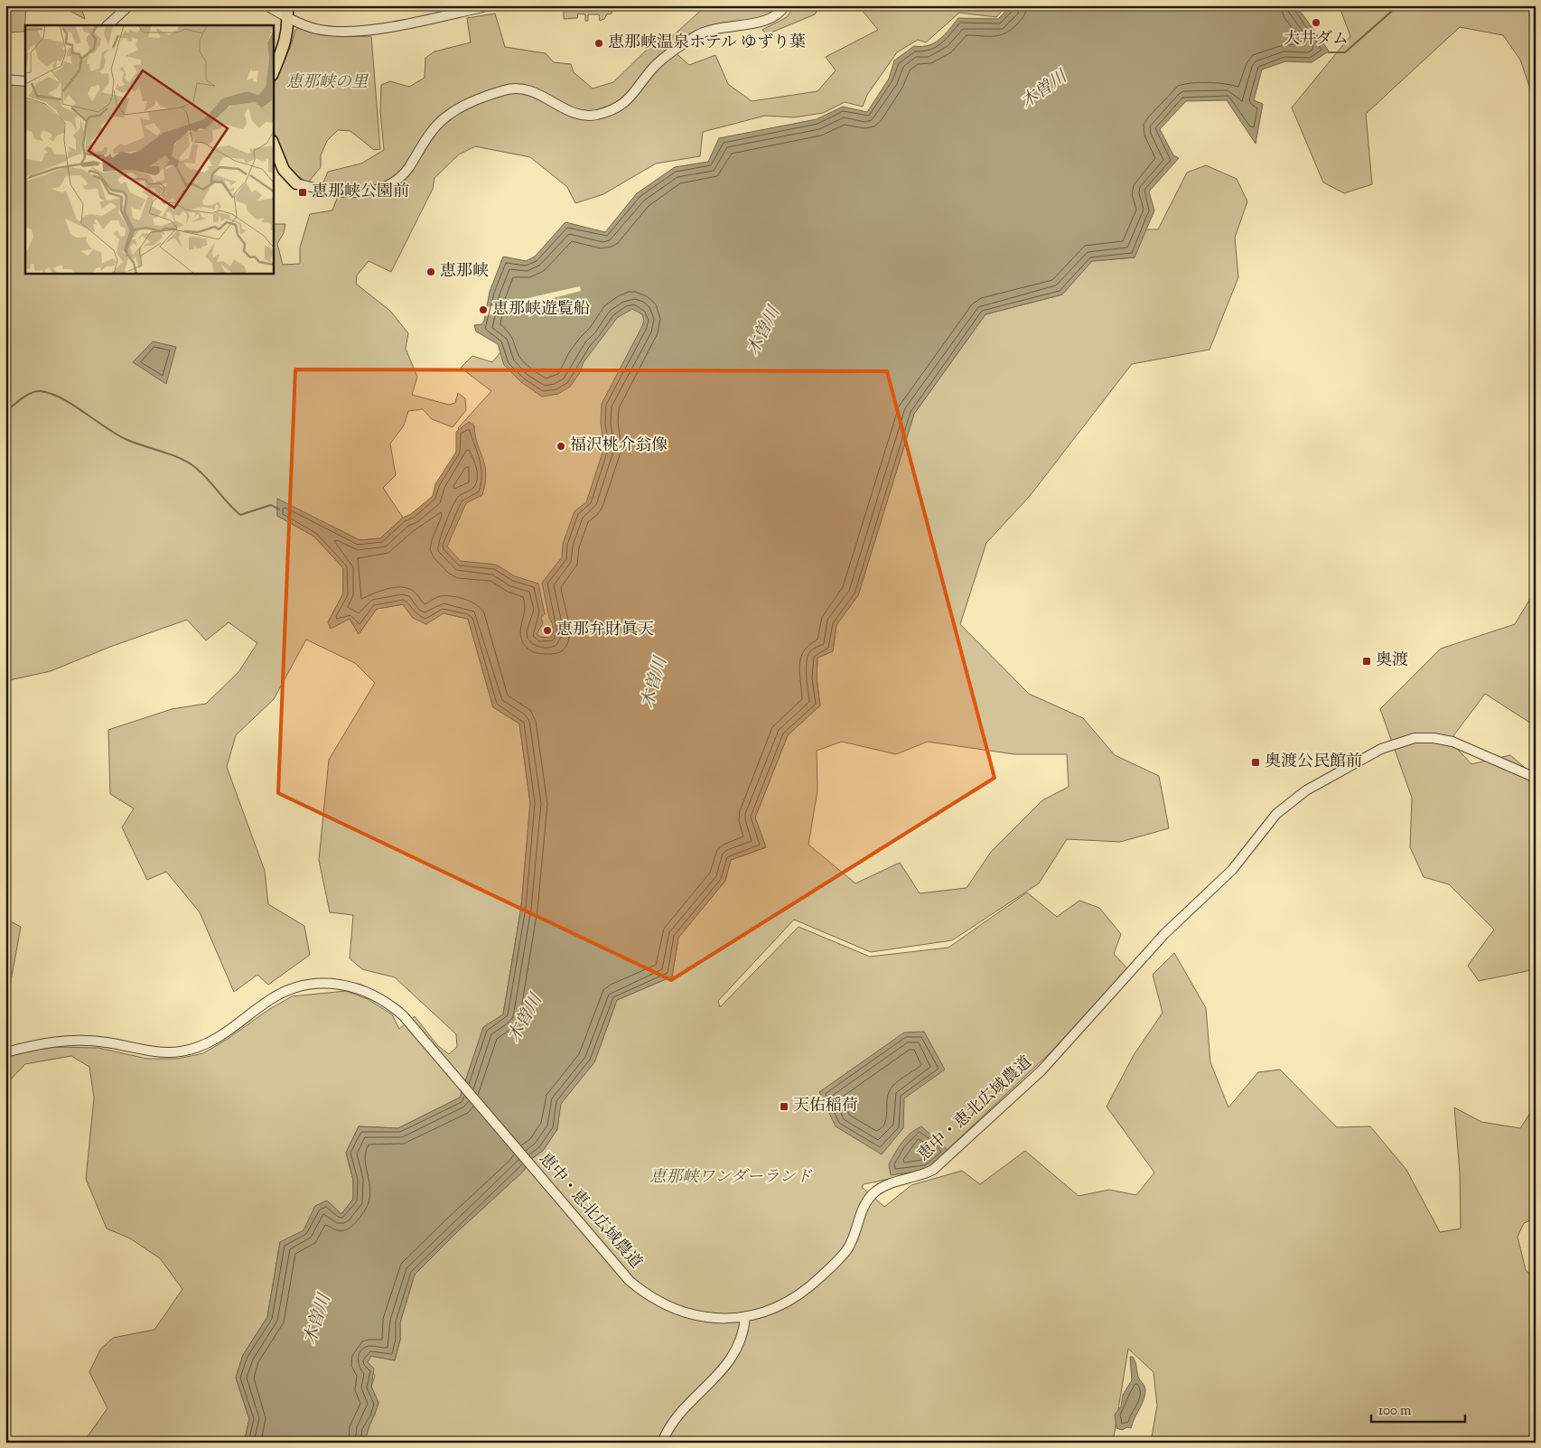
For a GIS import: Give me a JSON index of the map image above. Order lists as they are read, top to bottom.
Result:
{
  "streets": {
    "street": ["恵中・恵北広域農道"]
  },
  "water": ["木曽川"],
  "parks": ["恵那峡の里", "恵那峡ワンダーランド"],
  "places": {
    "other": [
      "大井ダム",
      "恵那峡温泉ホテル ゆずり葉",
      "恵那峡",
      "恵那峡遊覧船",
      "福沢桃介翁像",
      "恵那弁財眞天"
    ],
    "transit": [
      "恵那峡公園前",
      "奥渡",
      "奥渡公民館前",
      "天佑稲荷"
    ]
  },
  "scale_bar": "100 m"
}
